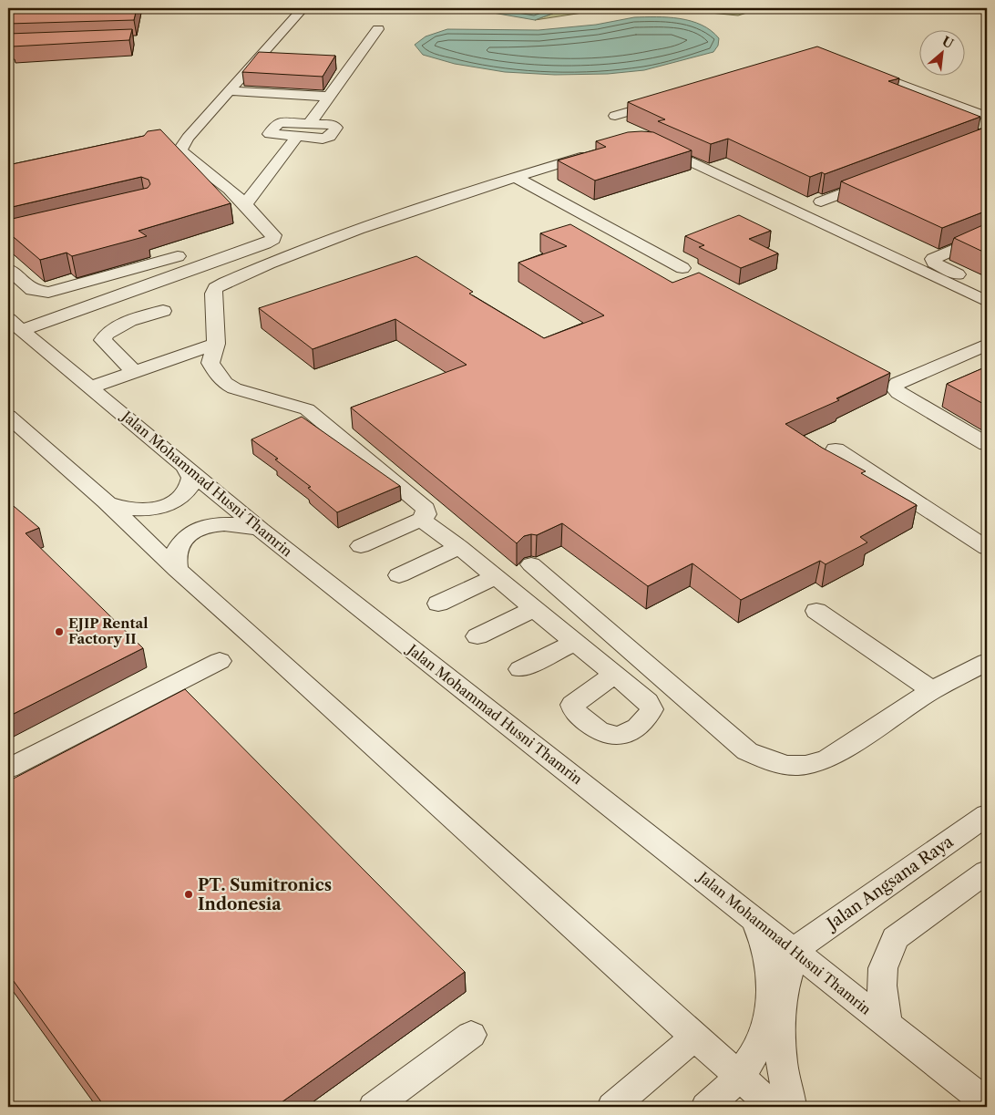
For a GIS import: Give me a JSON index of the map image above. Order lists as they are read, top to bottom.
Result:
{
  "streets": {
    "street": ["Jalan Mohammad Husni Thamrin", "Jalan Angsana Raya"]
  },
  "crossings": [
    ["Jalan Mohammad Husni Thamrin", "Jalan Angsana Raya"]
  ],
  "places": ["EJIP Rental Factory II", "PT. Sumitronics Indonesia"],
  "north": "top right"
}
